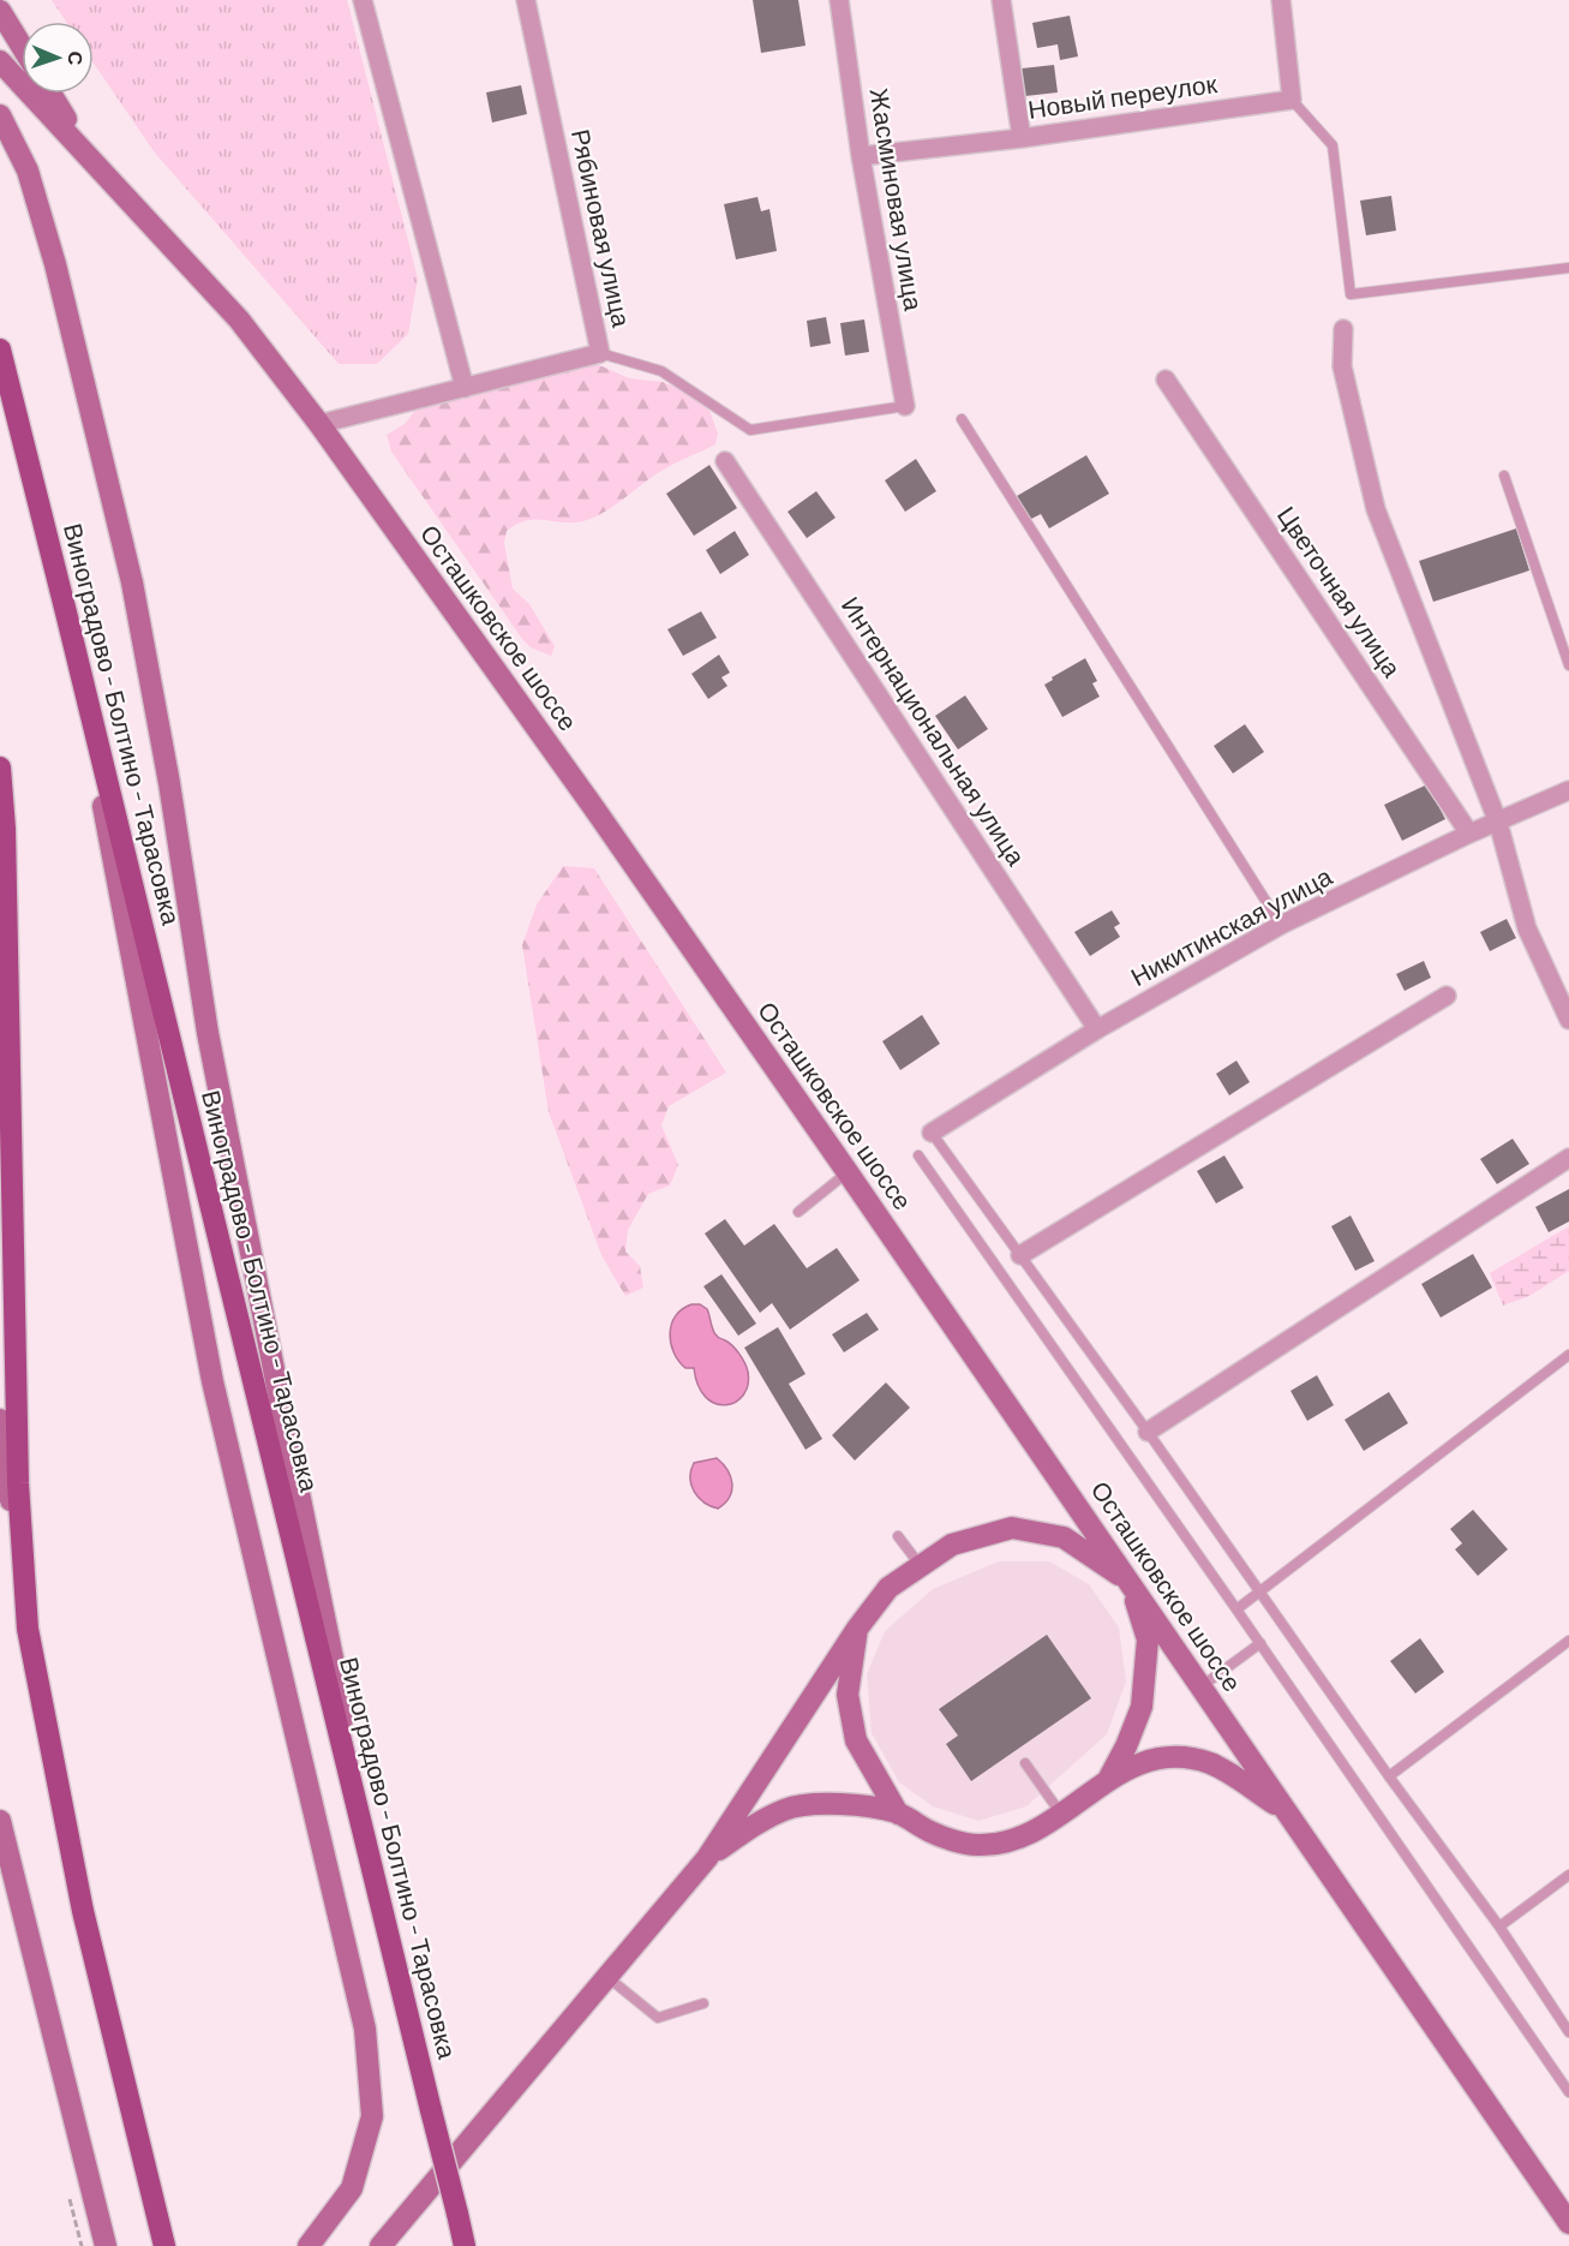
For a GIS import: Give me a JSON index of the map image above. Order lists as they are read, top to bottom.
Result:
{
  "streets": {
    "main road": ["Осташковское шоссе", "Виноградово - Болтино - Тарасовка"],
    "street": [
      "Новый переулок",
      "Жасминовая улица",
      "Рябиновая улица",
      "Цветочная улица",
      "Интернациональная улица",
      "Никитинская улица"
    ]
  },
  "crossings": [
    ["Новый переулок", "Жасминовая улица"],
    ["Рябиновая улица", "Осташковское шоссе"],
    ["Цветочная улица", "Никитинская улица"],
    ["Интернациональная улица", "Никитинская улица"]
  ],
  "north": "right"
}
